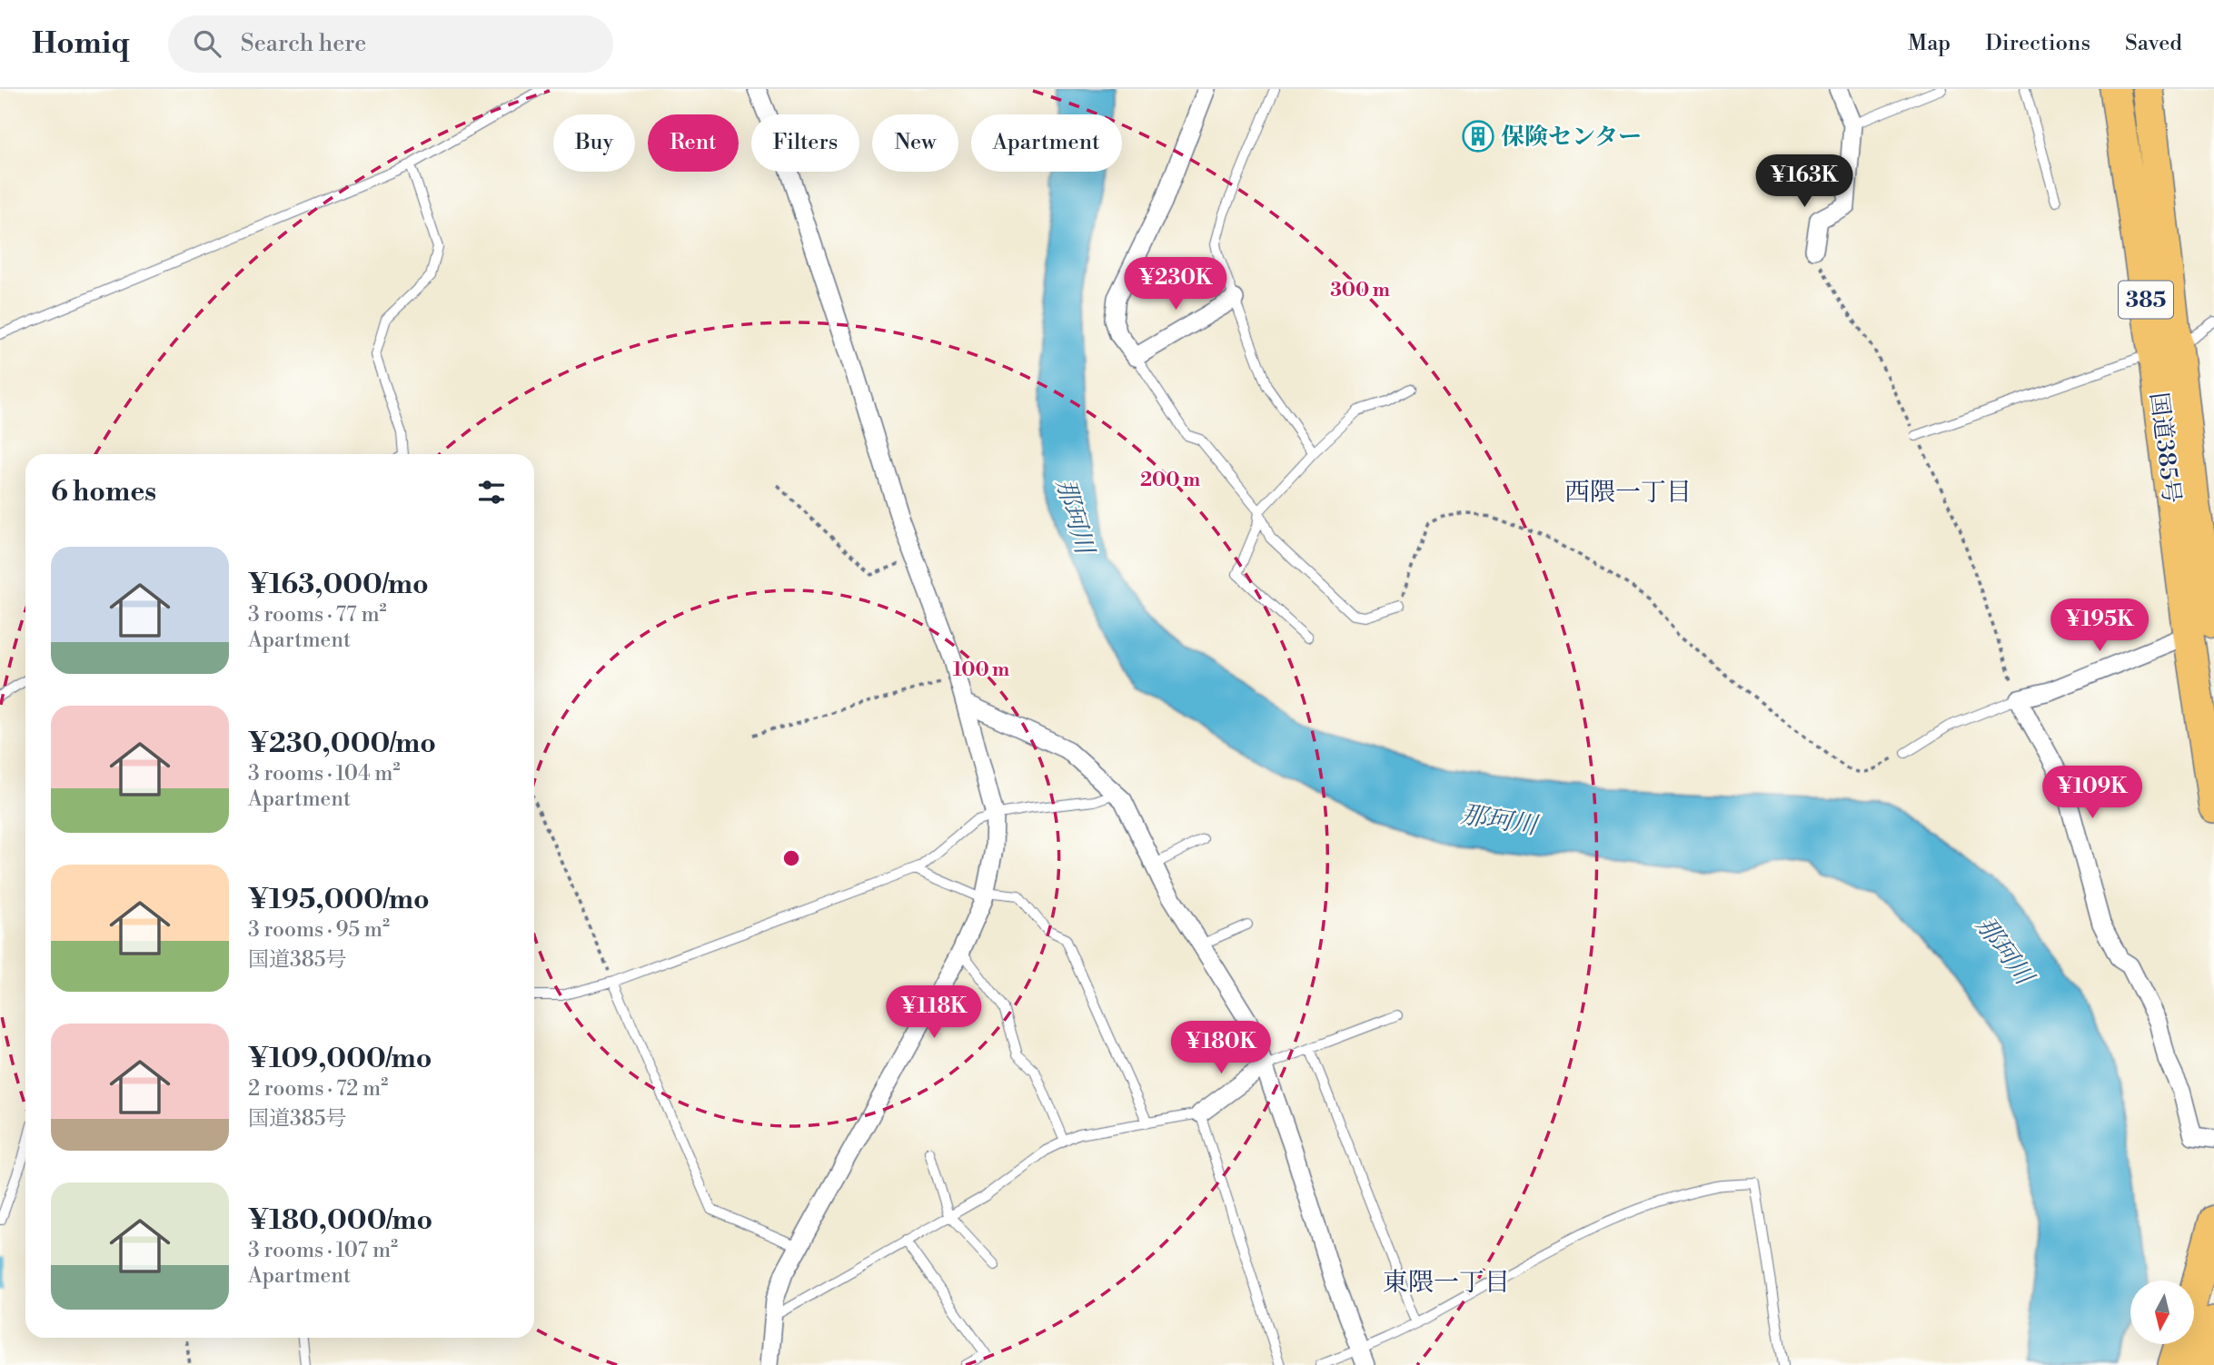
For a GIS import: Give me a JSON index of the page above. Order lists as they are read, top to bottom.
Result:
{
  "streets": {
    "highway": ["385", "国道385号"]
  },
  "districts": ["西隈一丁目", "東隈一丁目"],
  "water": ["那珂川"],
  "places": {
    "building": ["保険センター"]
  },
  "north": "bottom",
  "page": {
    "header": "Homiq",
    "search": "Search here",
    "nav": ["Map", "Directions", "Saved"],
    "chip": [
      "Buy",
      "Rent",
      "Filters",
      "New",
      "Apartment"
    ],
    "price": [
      "¥163K",
      "¥230K",
      "¥195K",
      "¥109K",
      "¥118K",
      "¥180K"
    ],
    "heading": "6 homes",
    "list": [
      {
        "name": "¥163,000/mo",
        "note": "3 rooms · 77 m² · Apartment"
      },
      {
        "name": "¥230,000/mo",
        "note": "3 rooms · 104 m² · Apartment"
      },
      {
        "name": "¥195,000/mo",
        "note": "3 rooms · 95 m² · 国道385号"
      },
      {
        "name": "¥109,000/mo",
        "note": "2 rooms · 72 m² · 国道385号"
      },
      {
        "name": "¥180,000/mo",
        "note": "3 rooms · 107 m² · Apartment"
      }
    ]
  },
  "rings": ["300 m", "200 m", "100 m"]
}
